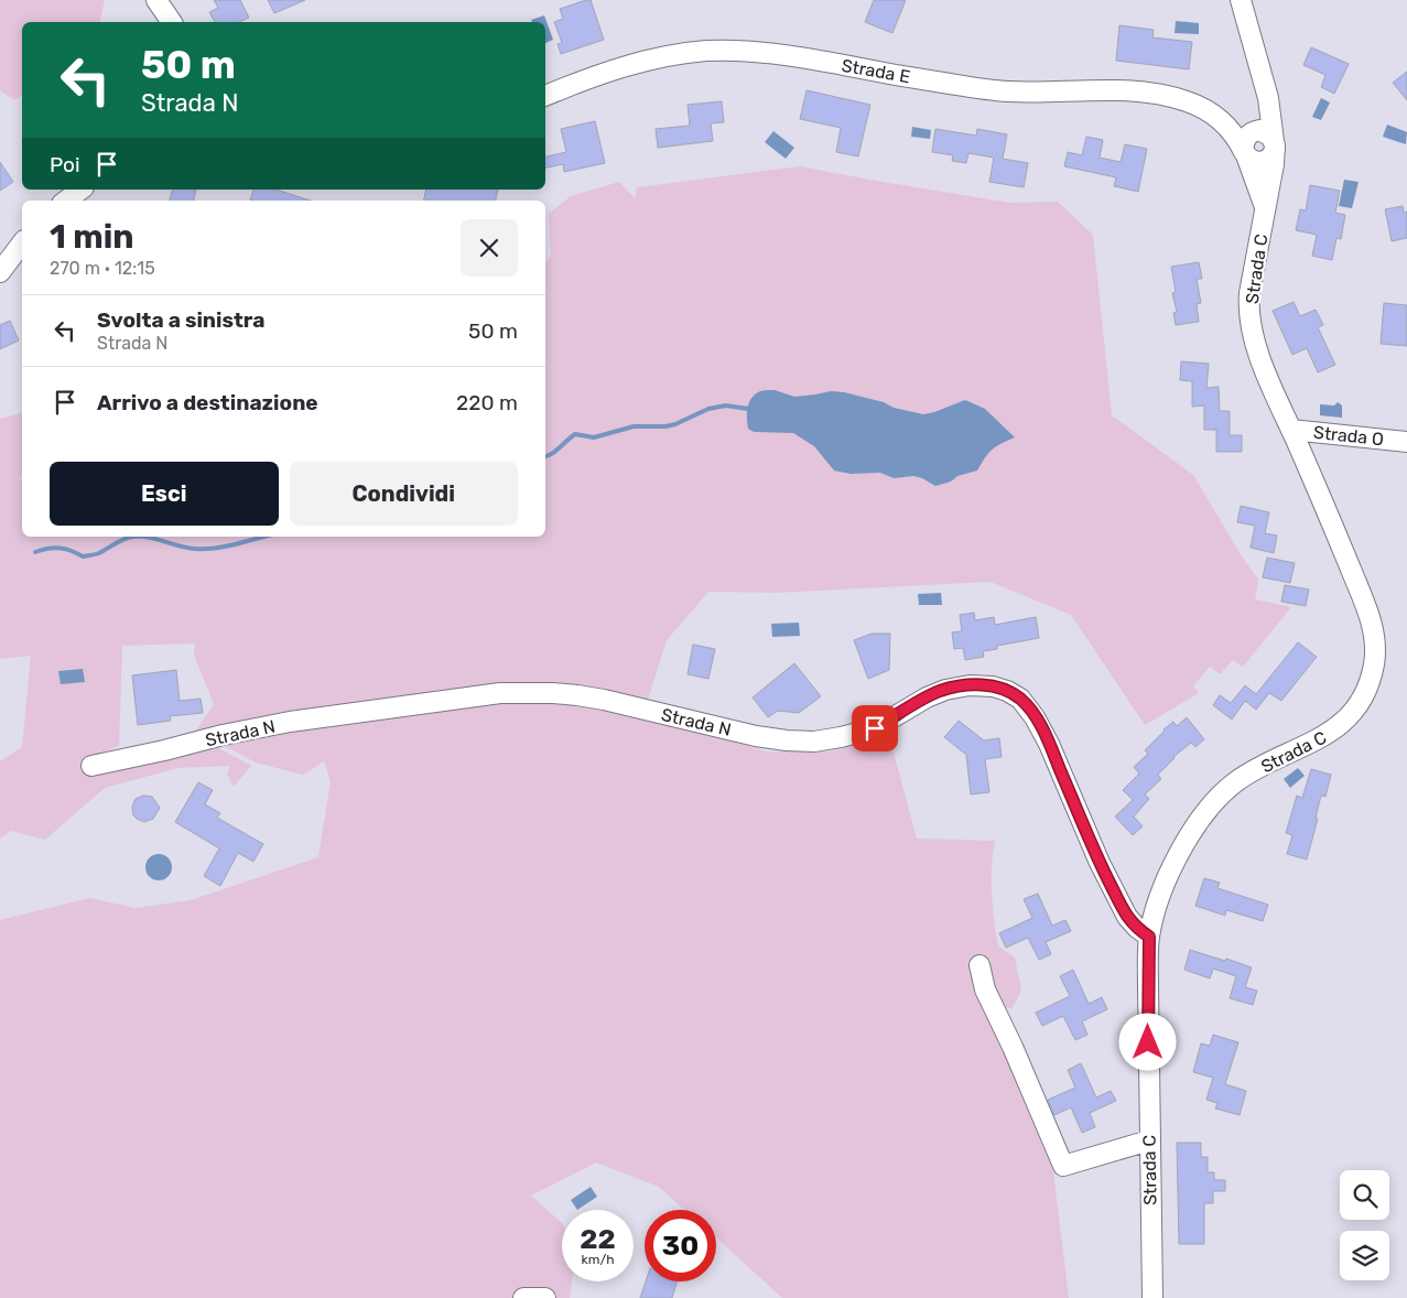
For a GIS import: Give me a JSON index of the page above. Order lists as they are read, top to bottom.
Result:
{
  "streets": {
    "street": [
      "Strada E",
      "Strada C",
      "Strada O",
      "Strada N"
    ]
  },
  "crossings": [
    ["Strada E", "Strada C"],
    ["Strada C", "Strada O"],
    ["Strada C", "Strada N"]
  ],
  "page": {
    "turn": ["50 m", "Strada N"],
    "then": "Poi",
    "heading": ["1 min", "270 m · 12:15"],
    "list": [
      {
        "name": "Svolta a sinistra",
        "note": "Strada N",
        "value": "50 m"
      },
      {
        "name": "Arrivo a destinazione",
        "value": "220 m"
      }
    ],
    "buttons": ["Esci", "Condividi"],
    "speed": "22 km/h",
    "limit": "30"
  }
}
